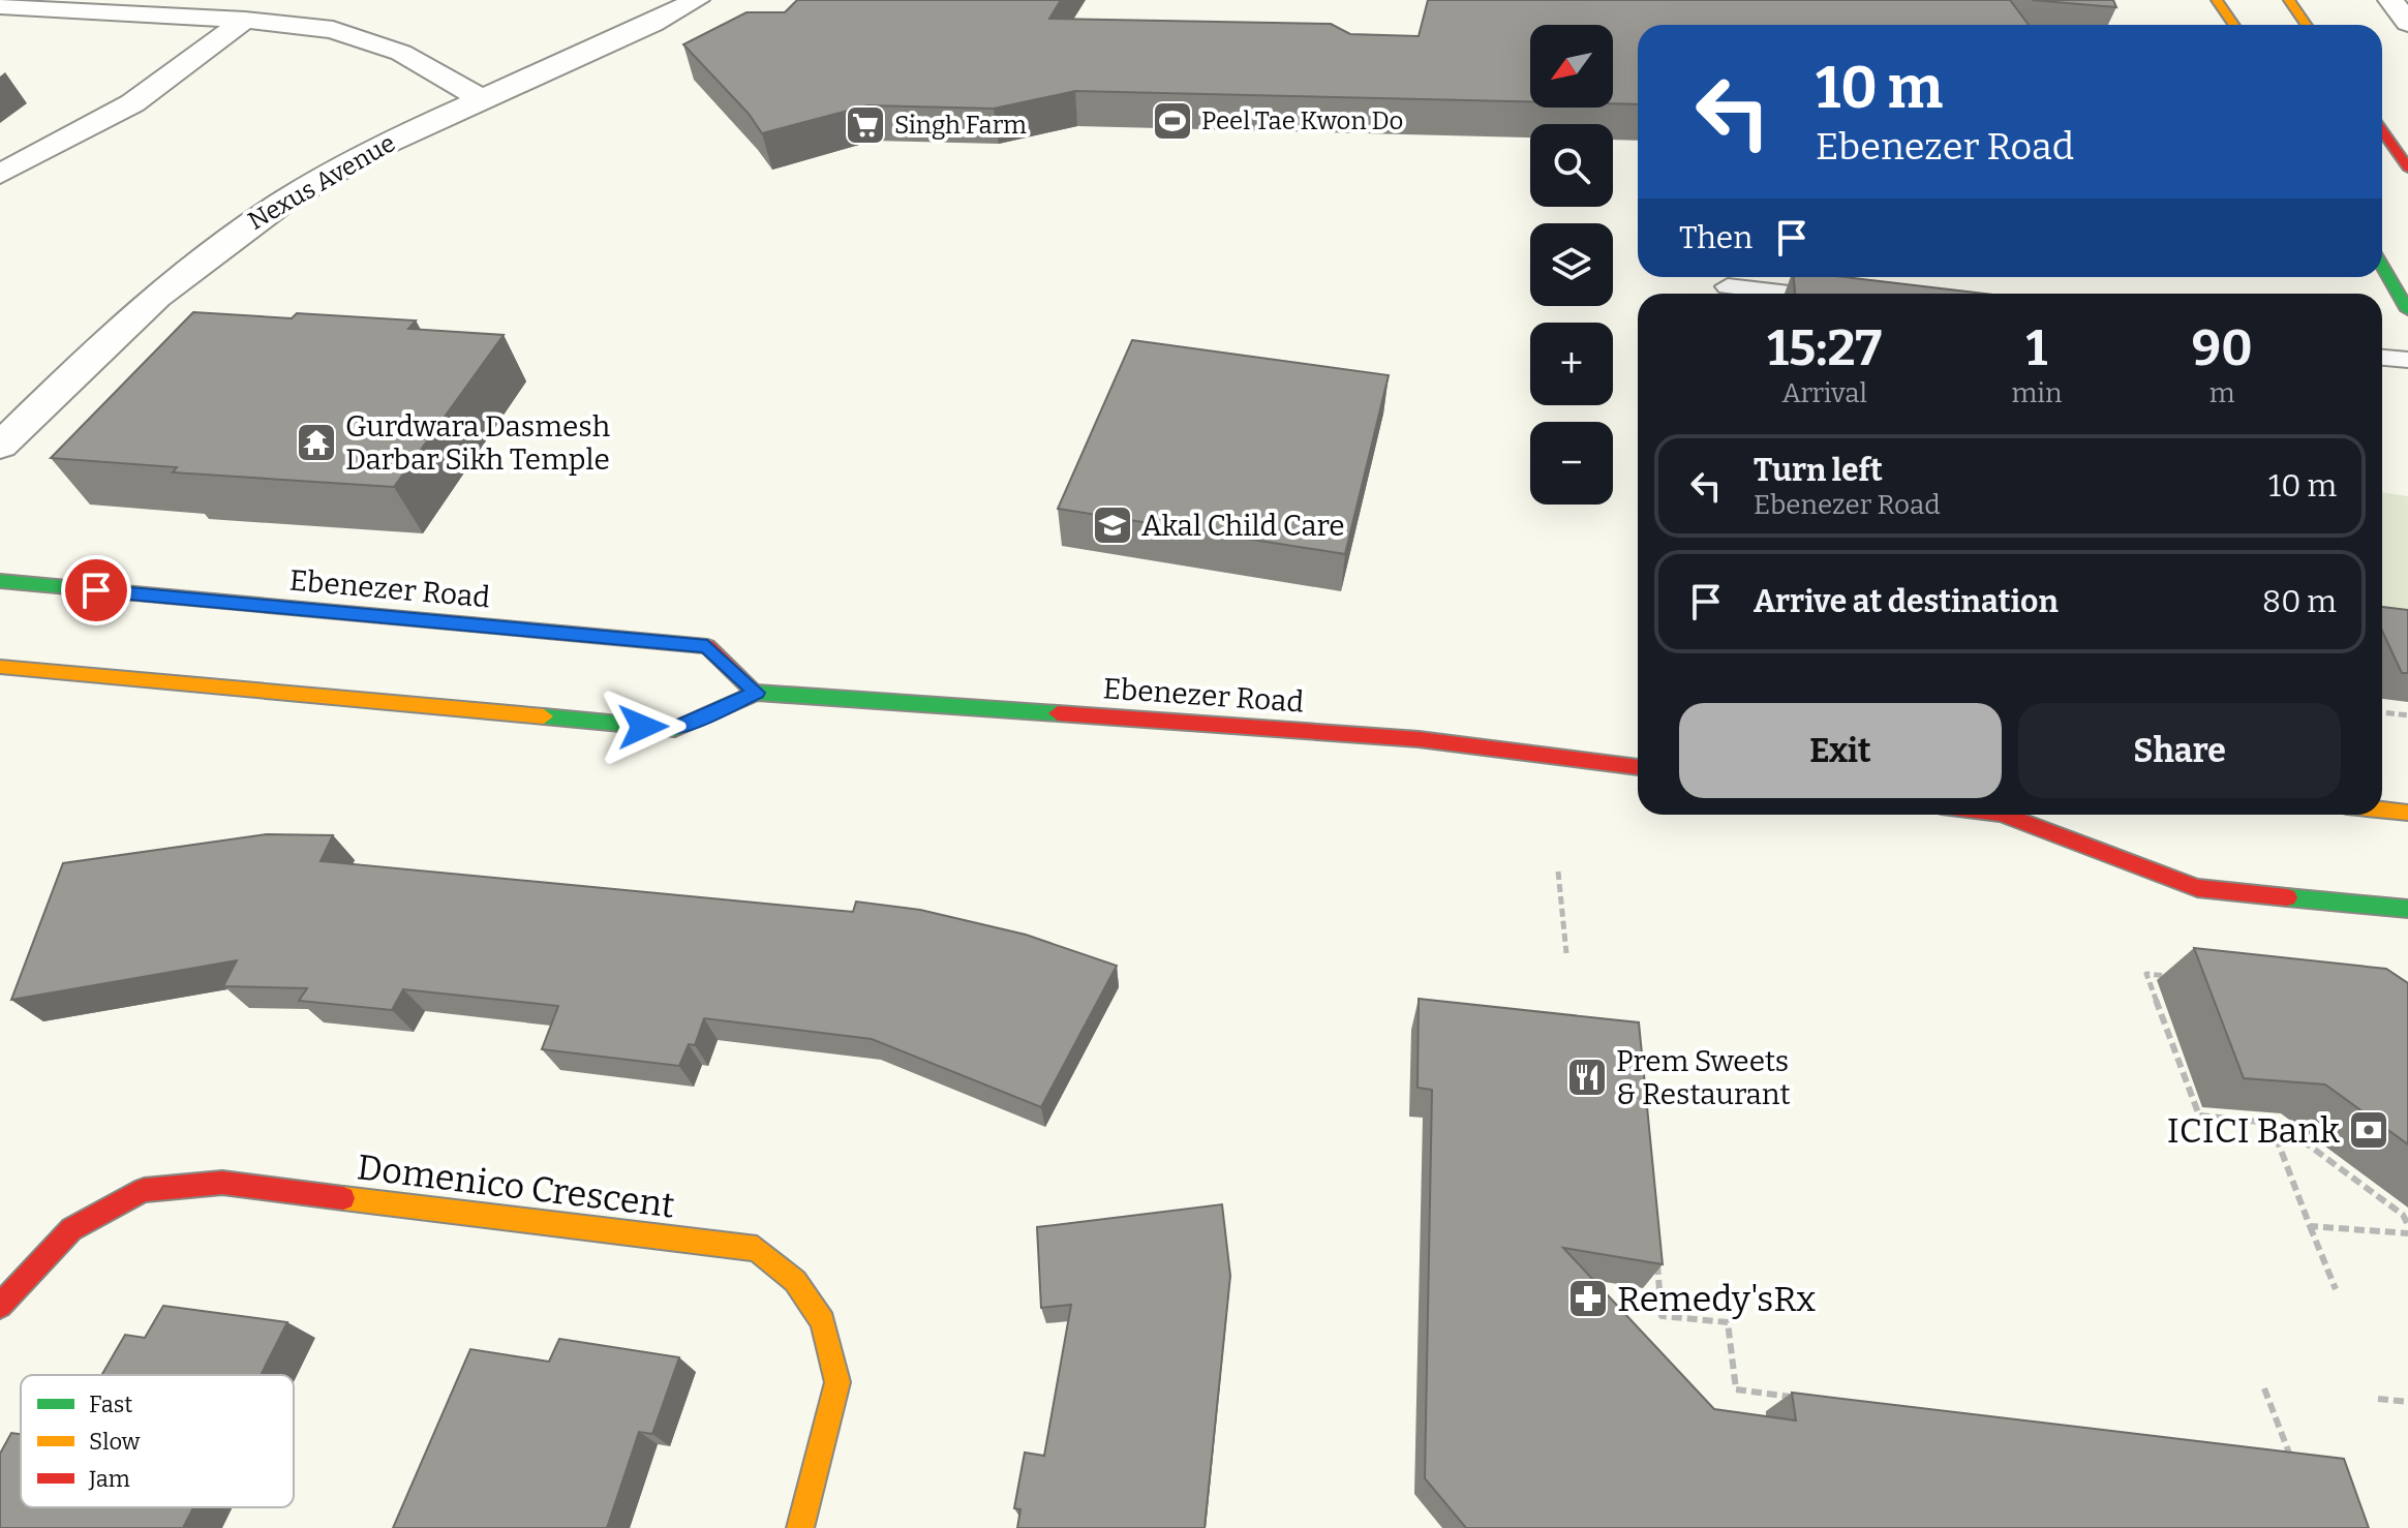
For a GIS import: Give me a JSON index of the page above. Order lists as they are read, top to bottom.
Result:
{
  "streets": {
    "main road": ["Ebenezer Road", "Domenico Crescent"],
    "street": ["Nexus Avenue"]
  },
  "places": {
    "sports": ["Peel Tae Kwon Do"],
    "supermarket": ["Singh Farm"],
    "temple": ["Gurdwara Dasmesh Darbar Sikh Temple"],
    "school or university": ["Akal Child Care"],
    "restaurant": ["Prem Sweets & Restaurant"],
    "bank": ["ICICI Bank"],
    "pharmacy": ["Remedy'sRx"]
  },
  "legend": ["Fast", "Slow", "Jam"],
  "north": "bottom left",
  "page": {
    "map_buttons": ["+", "−"],
    "turn": ["10 m", "Ebenezer Road"],
    "then": "Then",
    "eta": [
      "15:27",
      "Arrival",
      "1",
      "min",
      "90",
      "m"
    ],
    "list": [
      {
        "name": "Turn left",
        "note": "Ebenezer Road",
        "value": "10 m"
      },
      {
        "name": "Arrive at destination",
        "value": "80 m"
      }
    ],
    "buttons": ["Exit", "Share"]
  }
}
